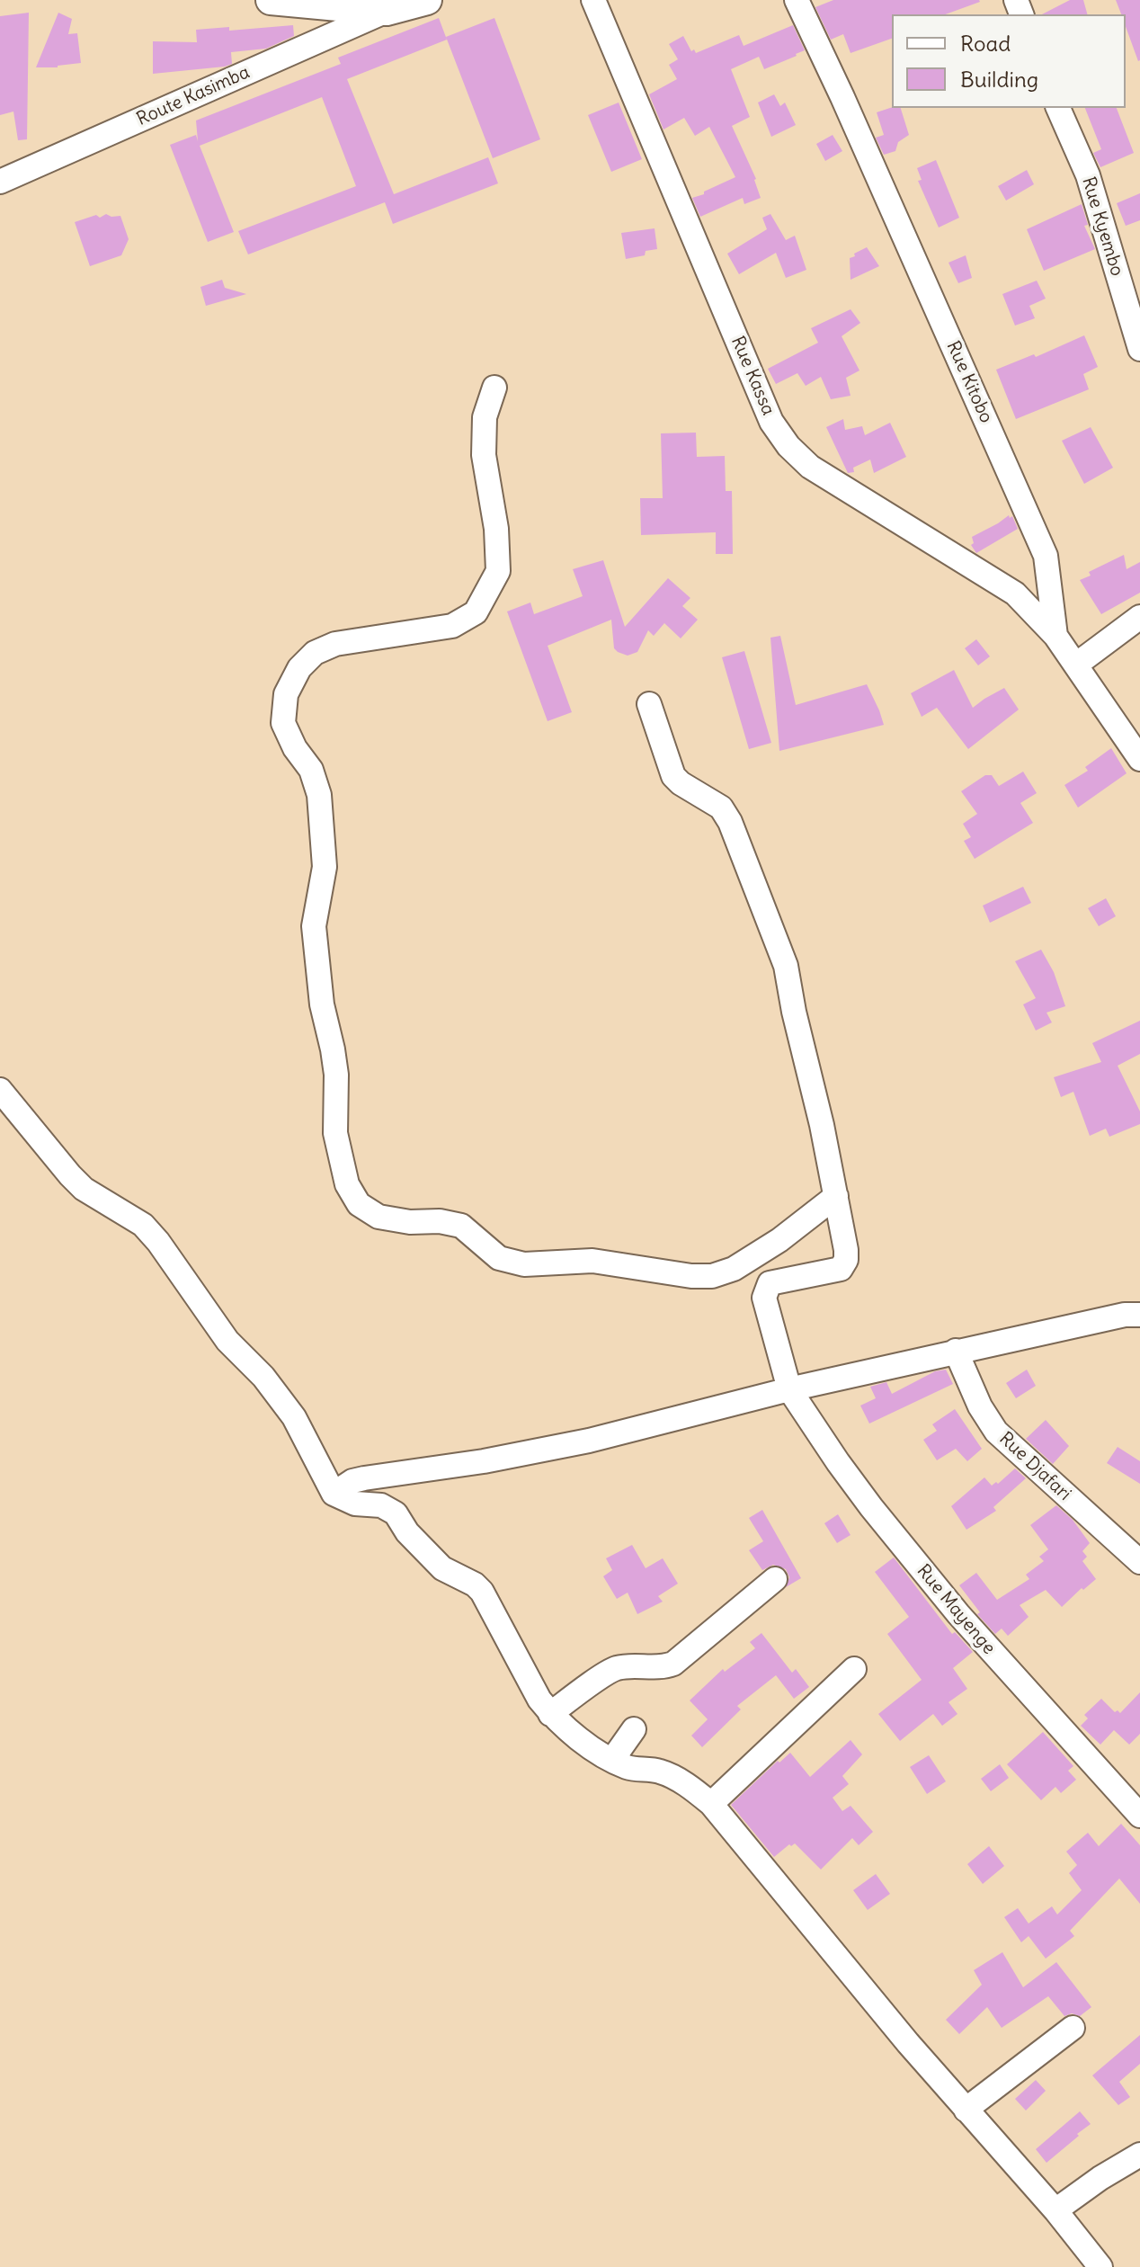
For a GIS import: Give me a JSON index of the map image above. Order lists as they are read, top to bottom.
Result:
{
  "streets": {
    "street": [
      "Route Kasimba",
      "Rue Kyembo",
      "Rue Kassa",
      "Rue Kitobo",
      "Rue Djafari",
      "Rue Mayenge"
    ]
  },
  "crossings": [
    ["Rue Kassa", "Rue Kitobo"]
  ],
  "legend": ["Road", "Building"]
}
